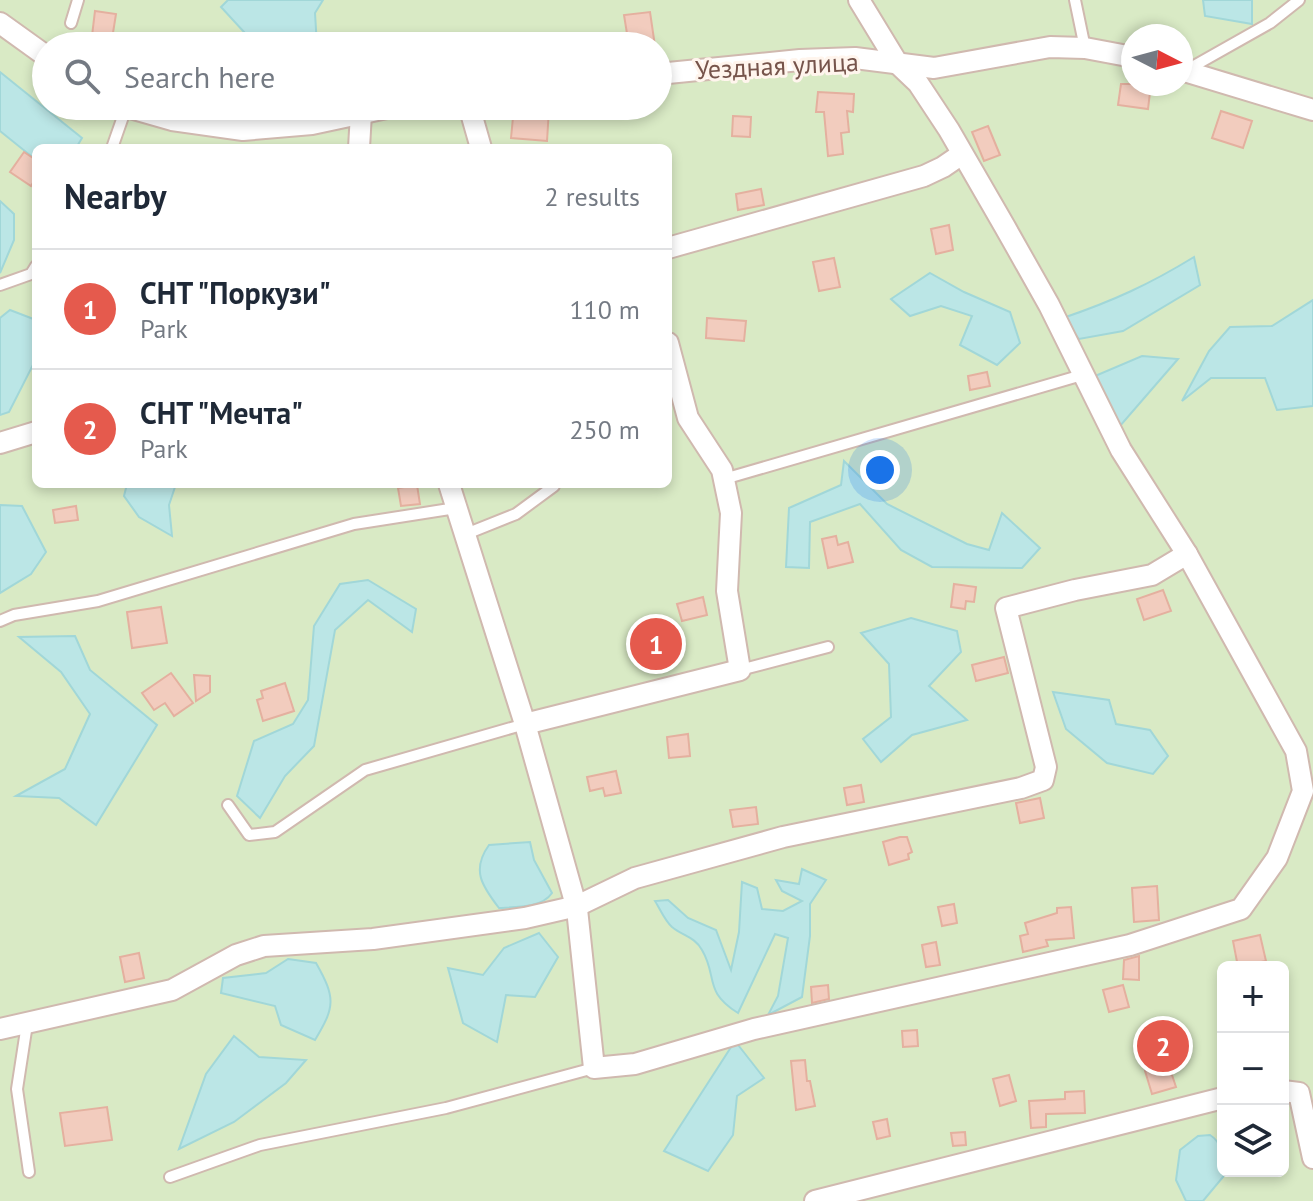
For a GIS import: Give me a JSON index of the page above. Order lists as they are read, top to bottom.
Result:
{
  "streets": {
    "street": ["Уездная улица"]
  },
  "north": "right",
  "page": {
    "search": "Search here",
    "heading": ["Nearby", "2 results"],
    "list": [
      {
        "mark": "1",
        "name": "СНТ \"Поркузи\"",
        "note": "Park",
        "value": "110 m"
      },
      {
        "mark": "2",
        "name": "СНТ \"Мечта\"",
        "note": "Park",
        "value": "250 m"
      }
    ],
    "pins": ["1", "2"],
    "map_buttons": ["+", "−"]
  }
}
